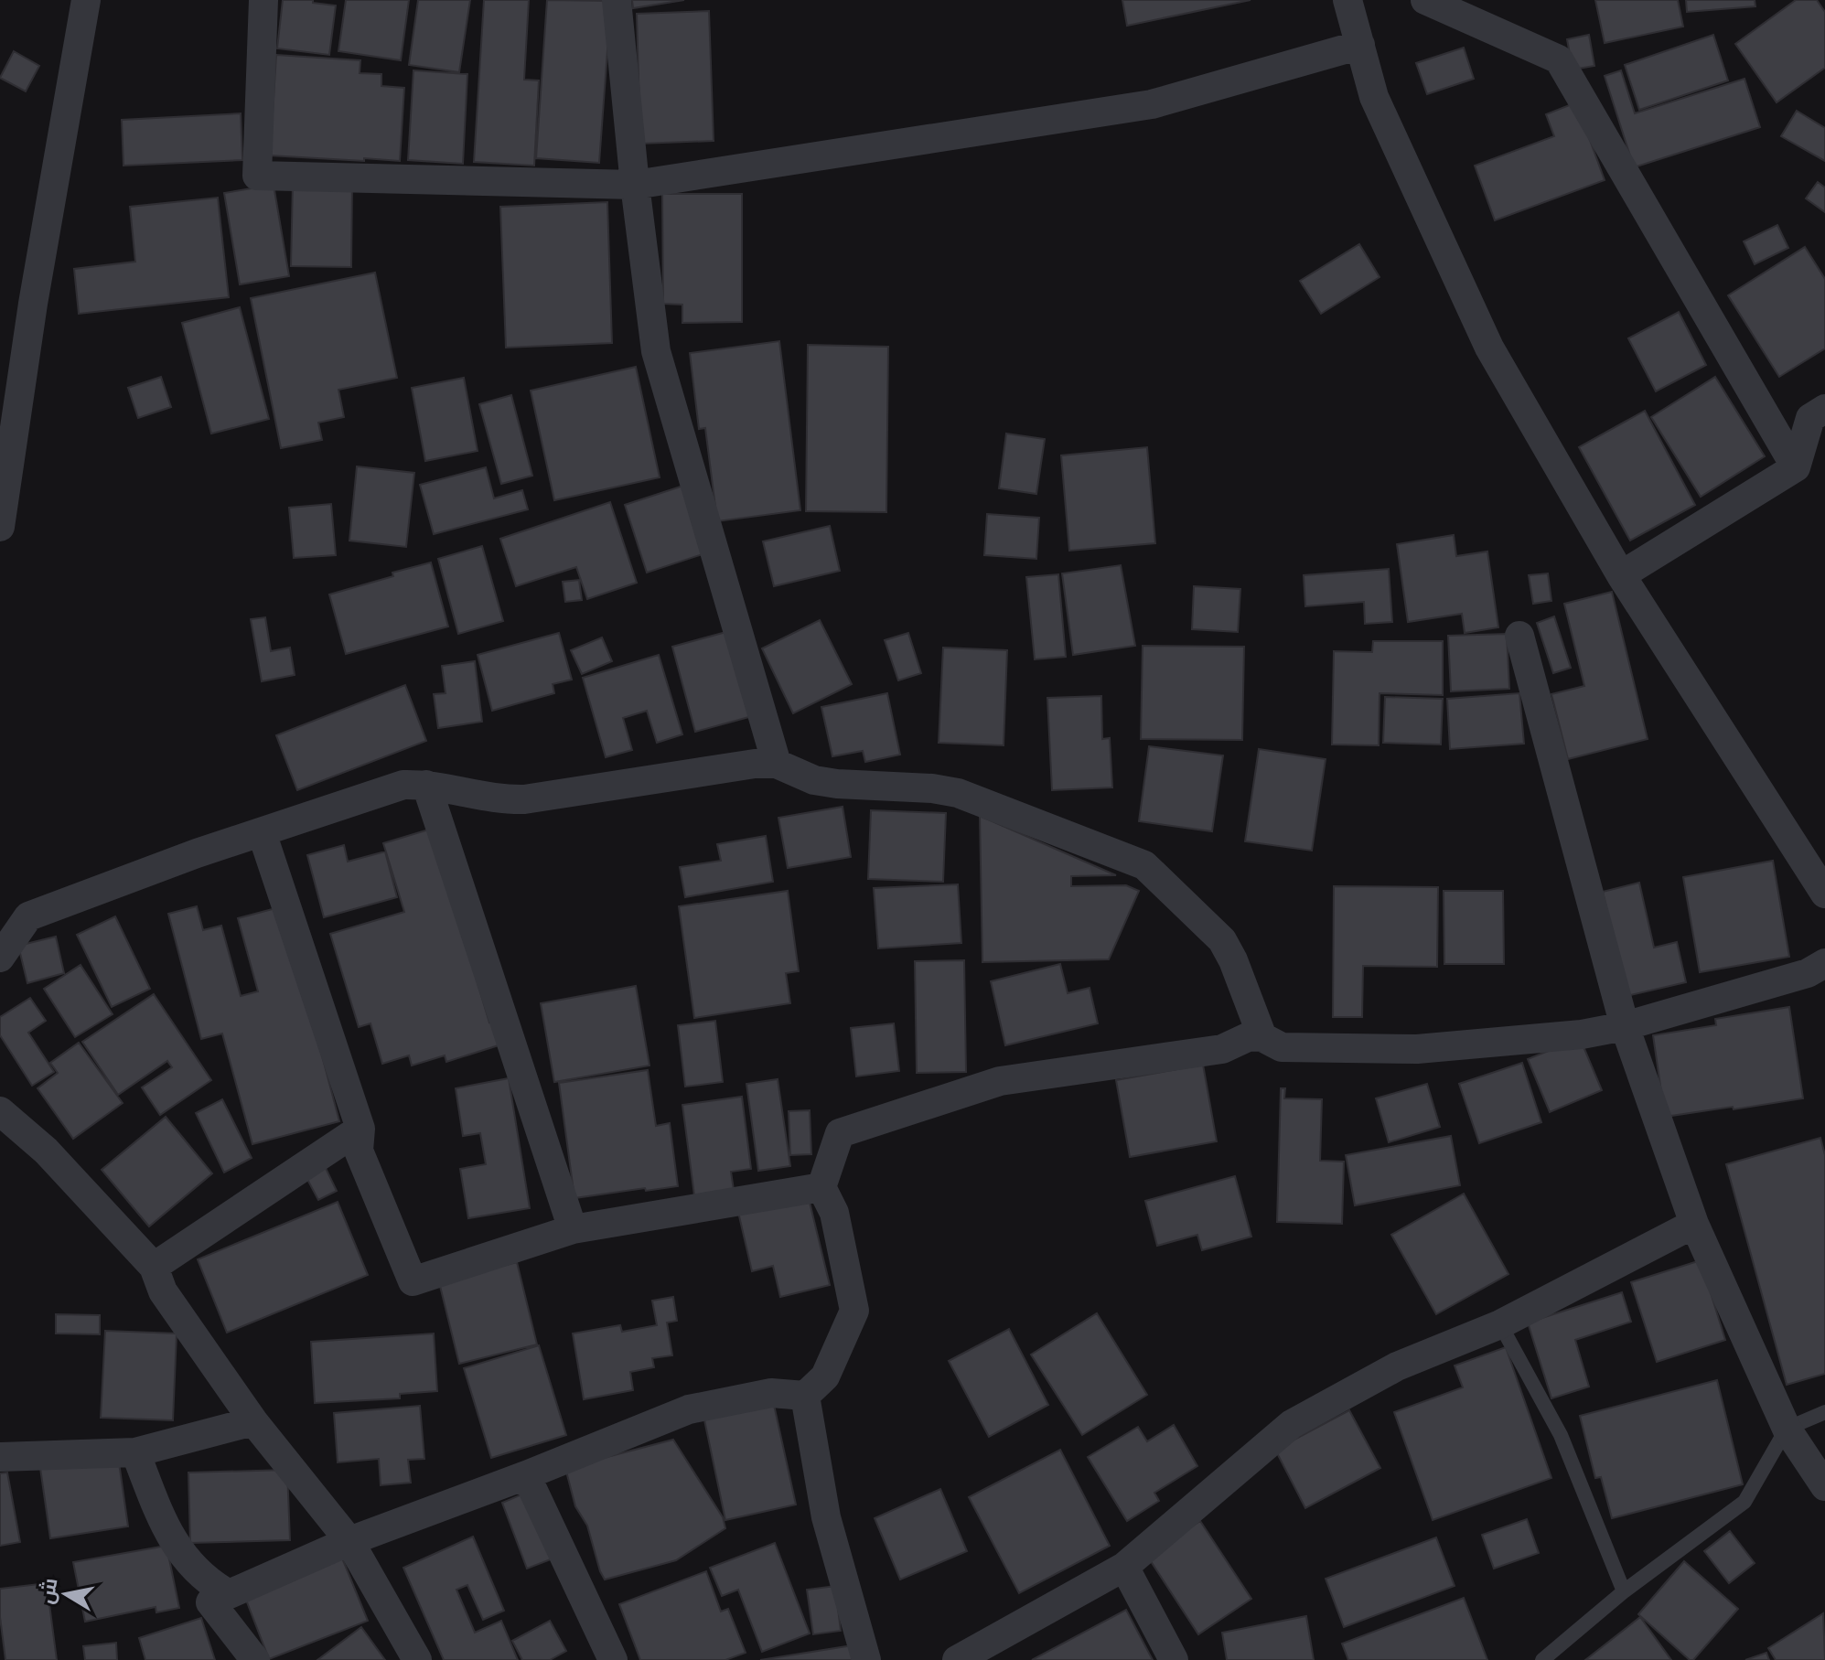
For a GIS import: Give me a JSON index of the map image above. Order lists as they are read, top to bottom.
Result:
{
  "north": "left"
}
